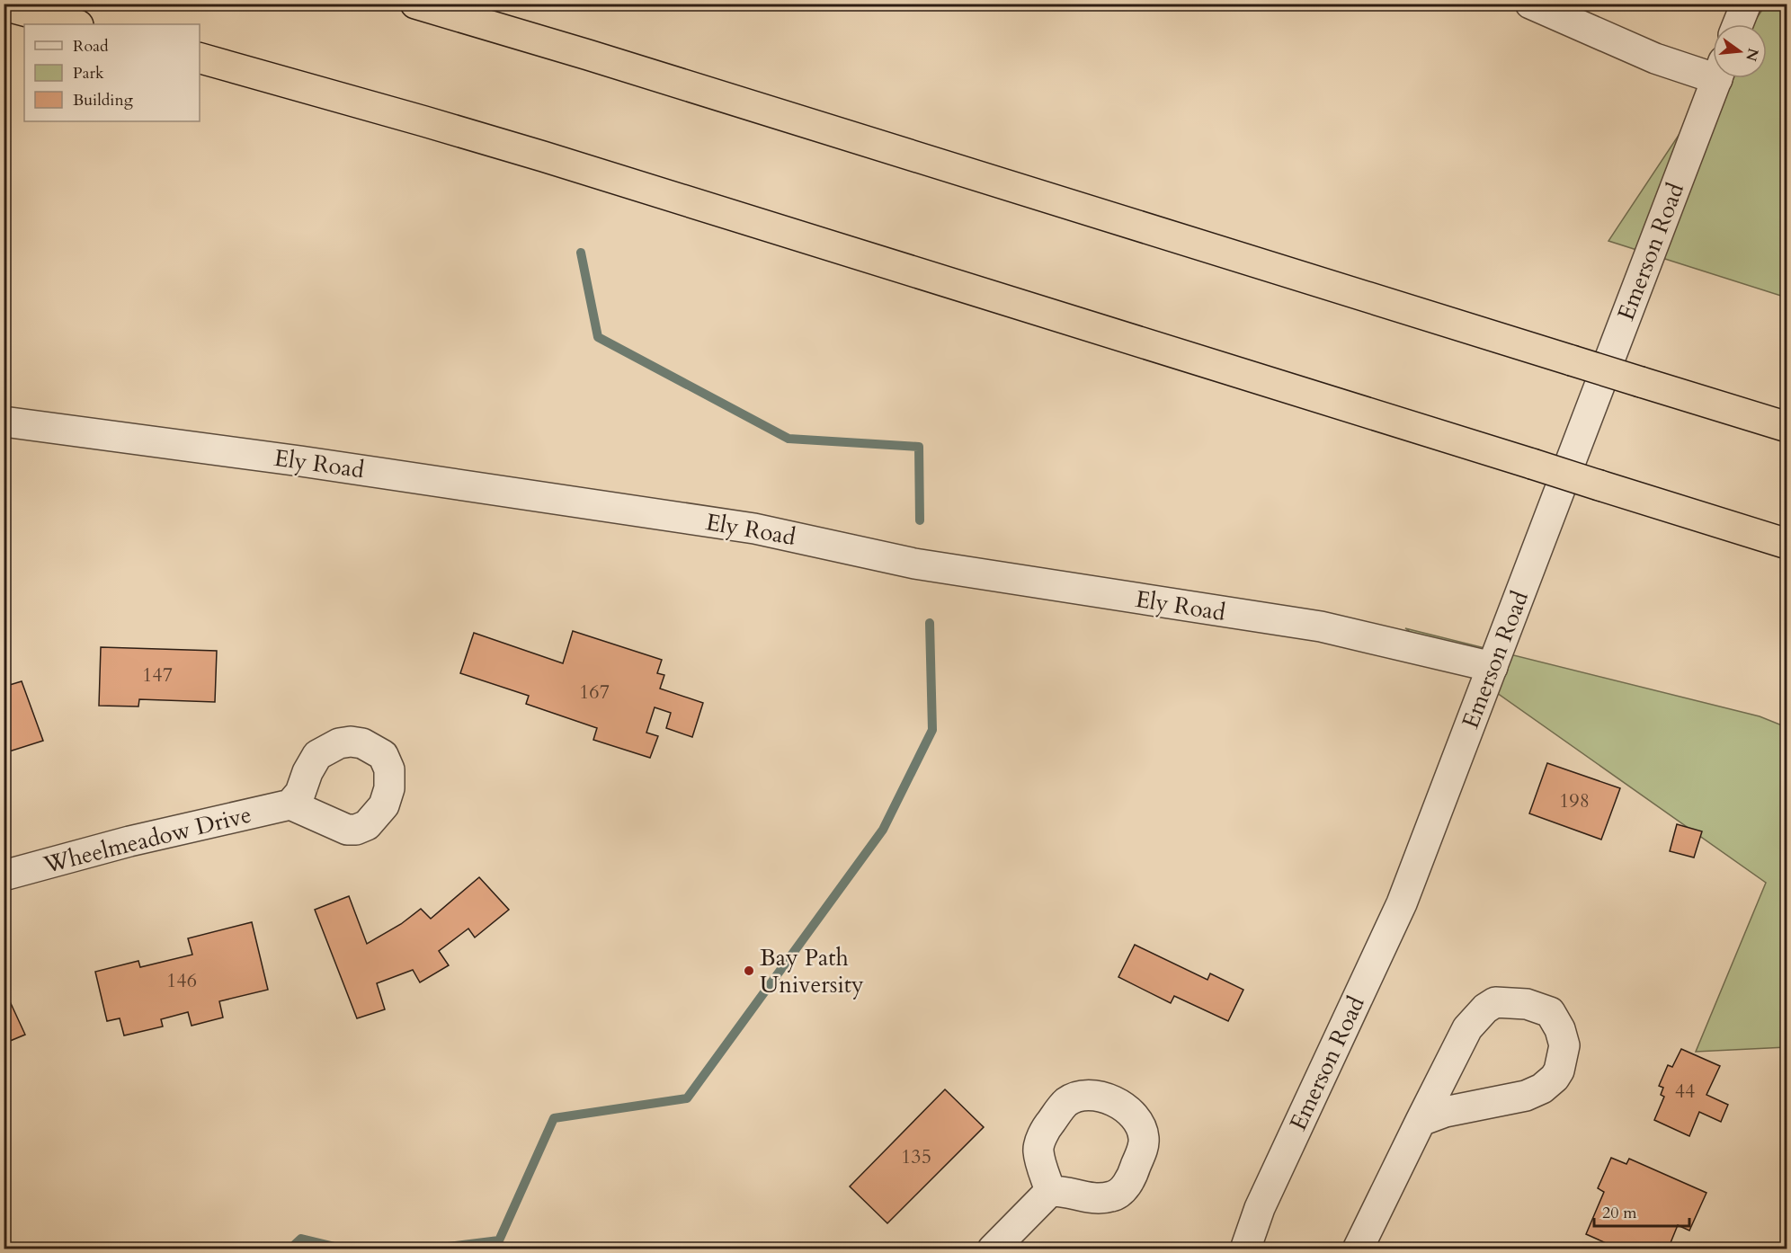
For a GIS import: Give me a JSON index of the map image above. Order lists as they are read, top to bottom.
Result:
{
  "streets": {
    "street": ["Emerson Road", "Ely Road", "Wheelmeadow Drive"]
  },
  "crossings": [
    ["Emerson Road", "Ely Road"]
  ],
  "places": ["Bay Path University"],
  "house_numbers": [
    "147",
    "167",
    "198",
    "146",
    "44",
    "135"
  ],
  "legend": ["Road", "Park", "Building"],
  "scale_bar": "20 m",
  "north": "right"
}
